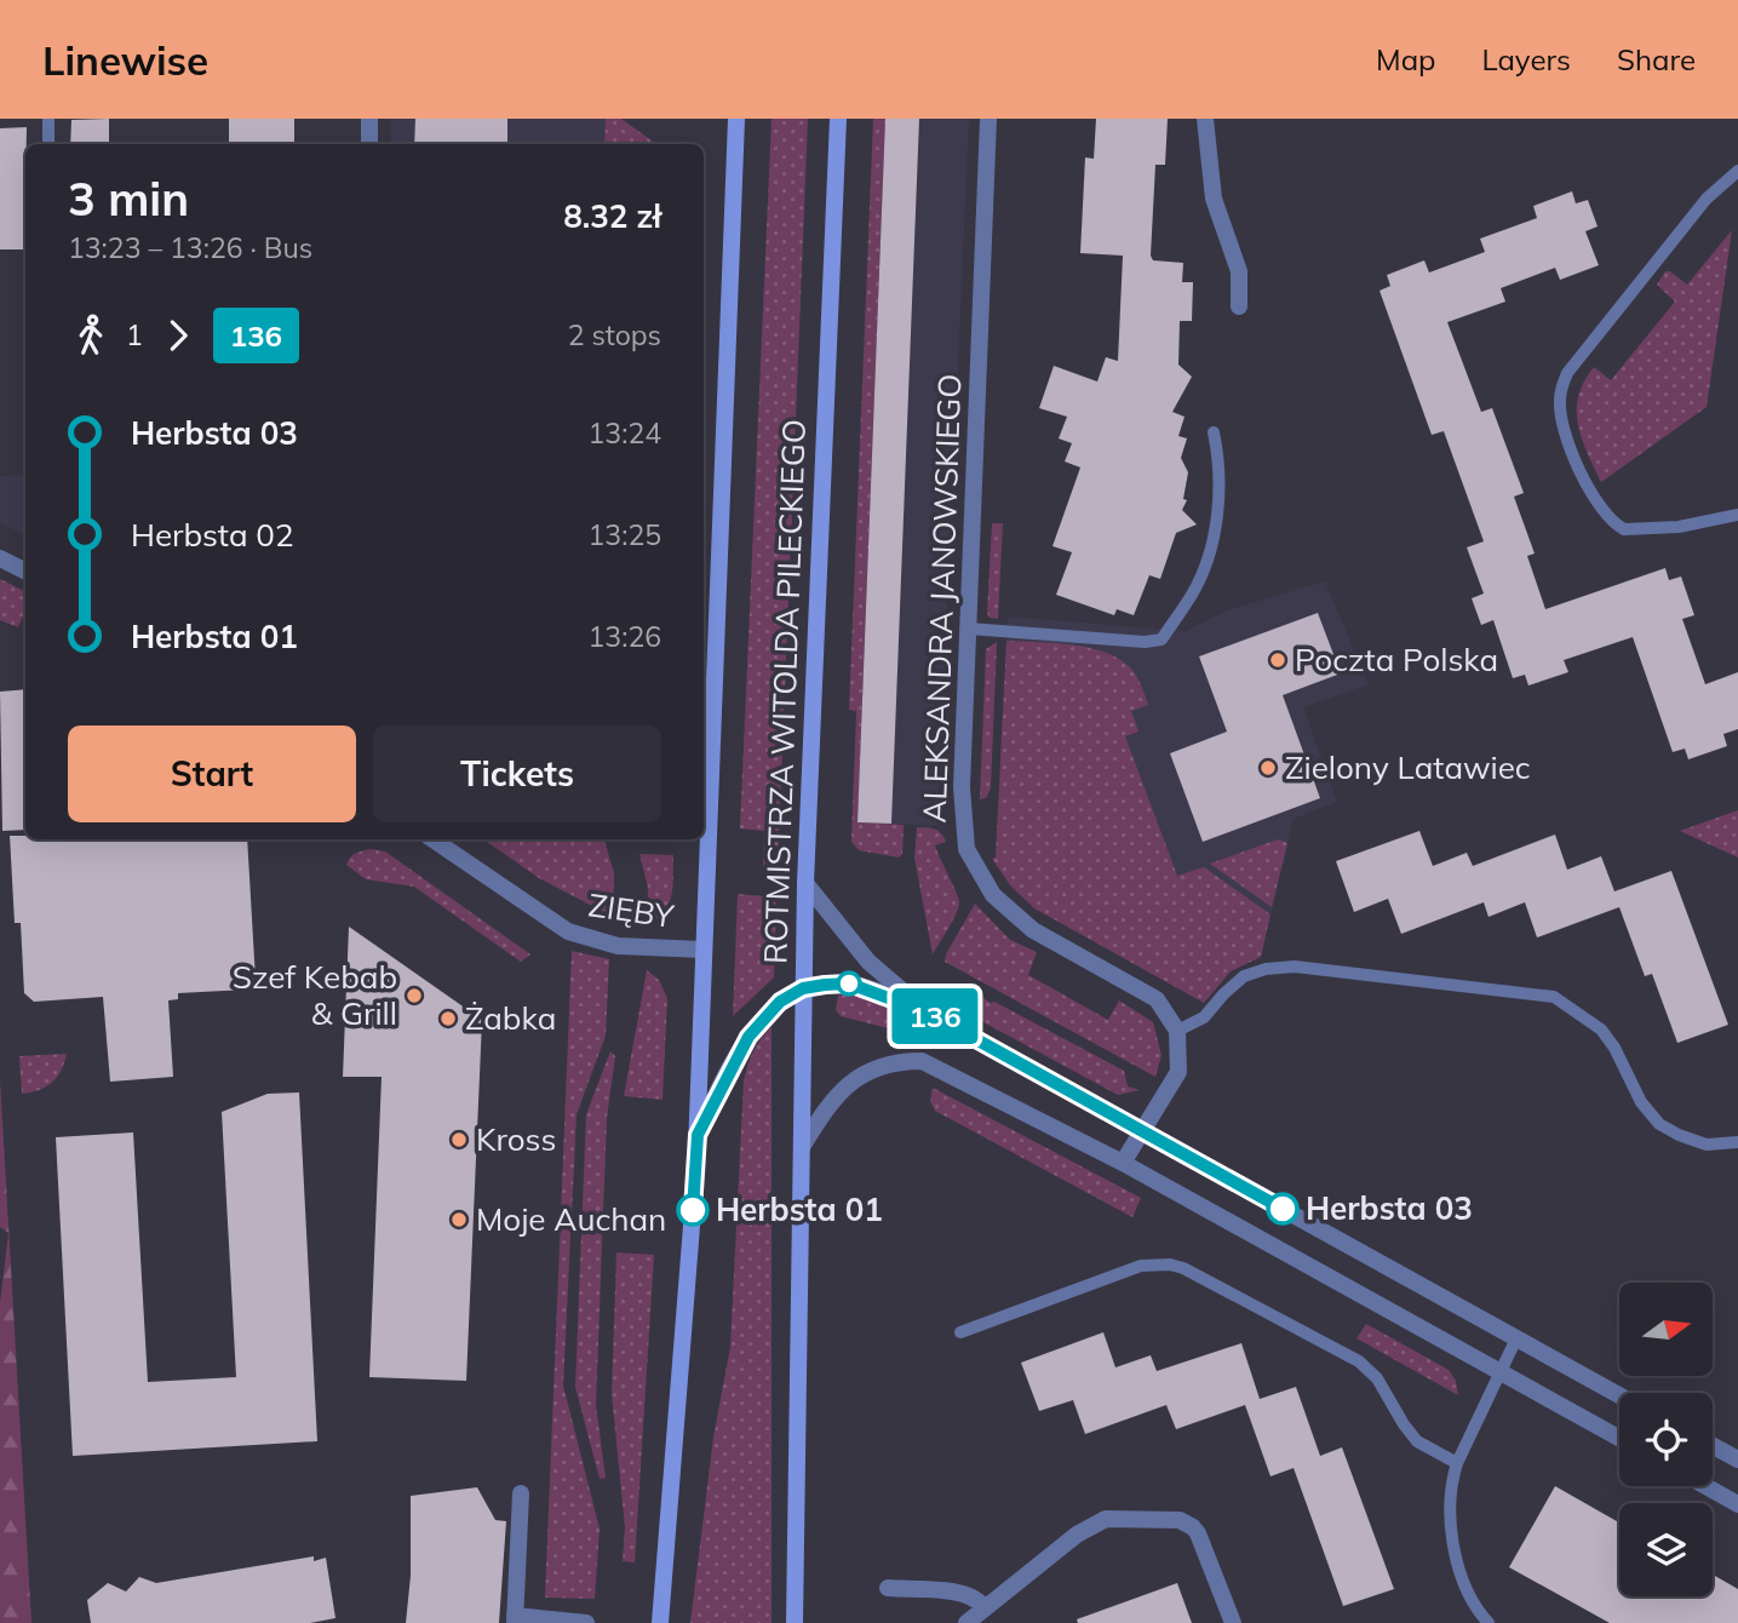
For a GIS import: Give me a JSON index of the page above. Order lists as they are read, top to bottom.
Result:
{
  "streets": {
    "main road": ["ROTMISTRZA WITOLDA PILECKIEGO"],
    "street": ["ALEKSANDRA JANOWSKIEGO", "ZIĘBY"]
  },
  "places": [
    "Poczta Polska",
    "Zielony Latawiec",
    "Szef Kebab & Grill",
    "Żabka",
    "Kross",
    "Herbsta 03",
    "Herbsta 01",
    "Moje Auchan"
  ],
  "lines": ["bus line 136"],
  "north": "right",
  "page": {
    "header": "Linewise",
    "nav": ["Map", "Layers", "Share"],
    "on_map": "136",
    "heading": ["3 min", "13:23 – 13:26 · Bus", "8.32 zł"],
    "legs": ["1", "136", "2 stops"],
    "list": [
      {
        "name": "Herbsta 03",
        "value": "13:24"
      },
      {
        "name": "Herbsta 02",
        "value": "13:25"
      },
      {
        "name": "Herbsta 01",
        "value": "13:26"
      }
    ],
    "buttons": ["Start", "Tickets"]
  }
}
